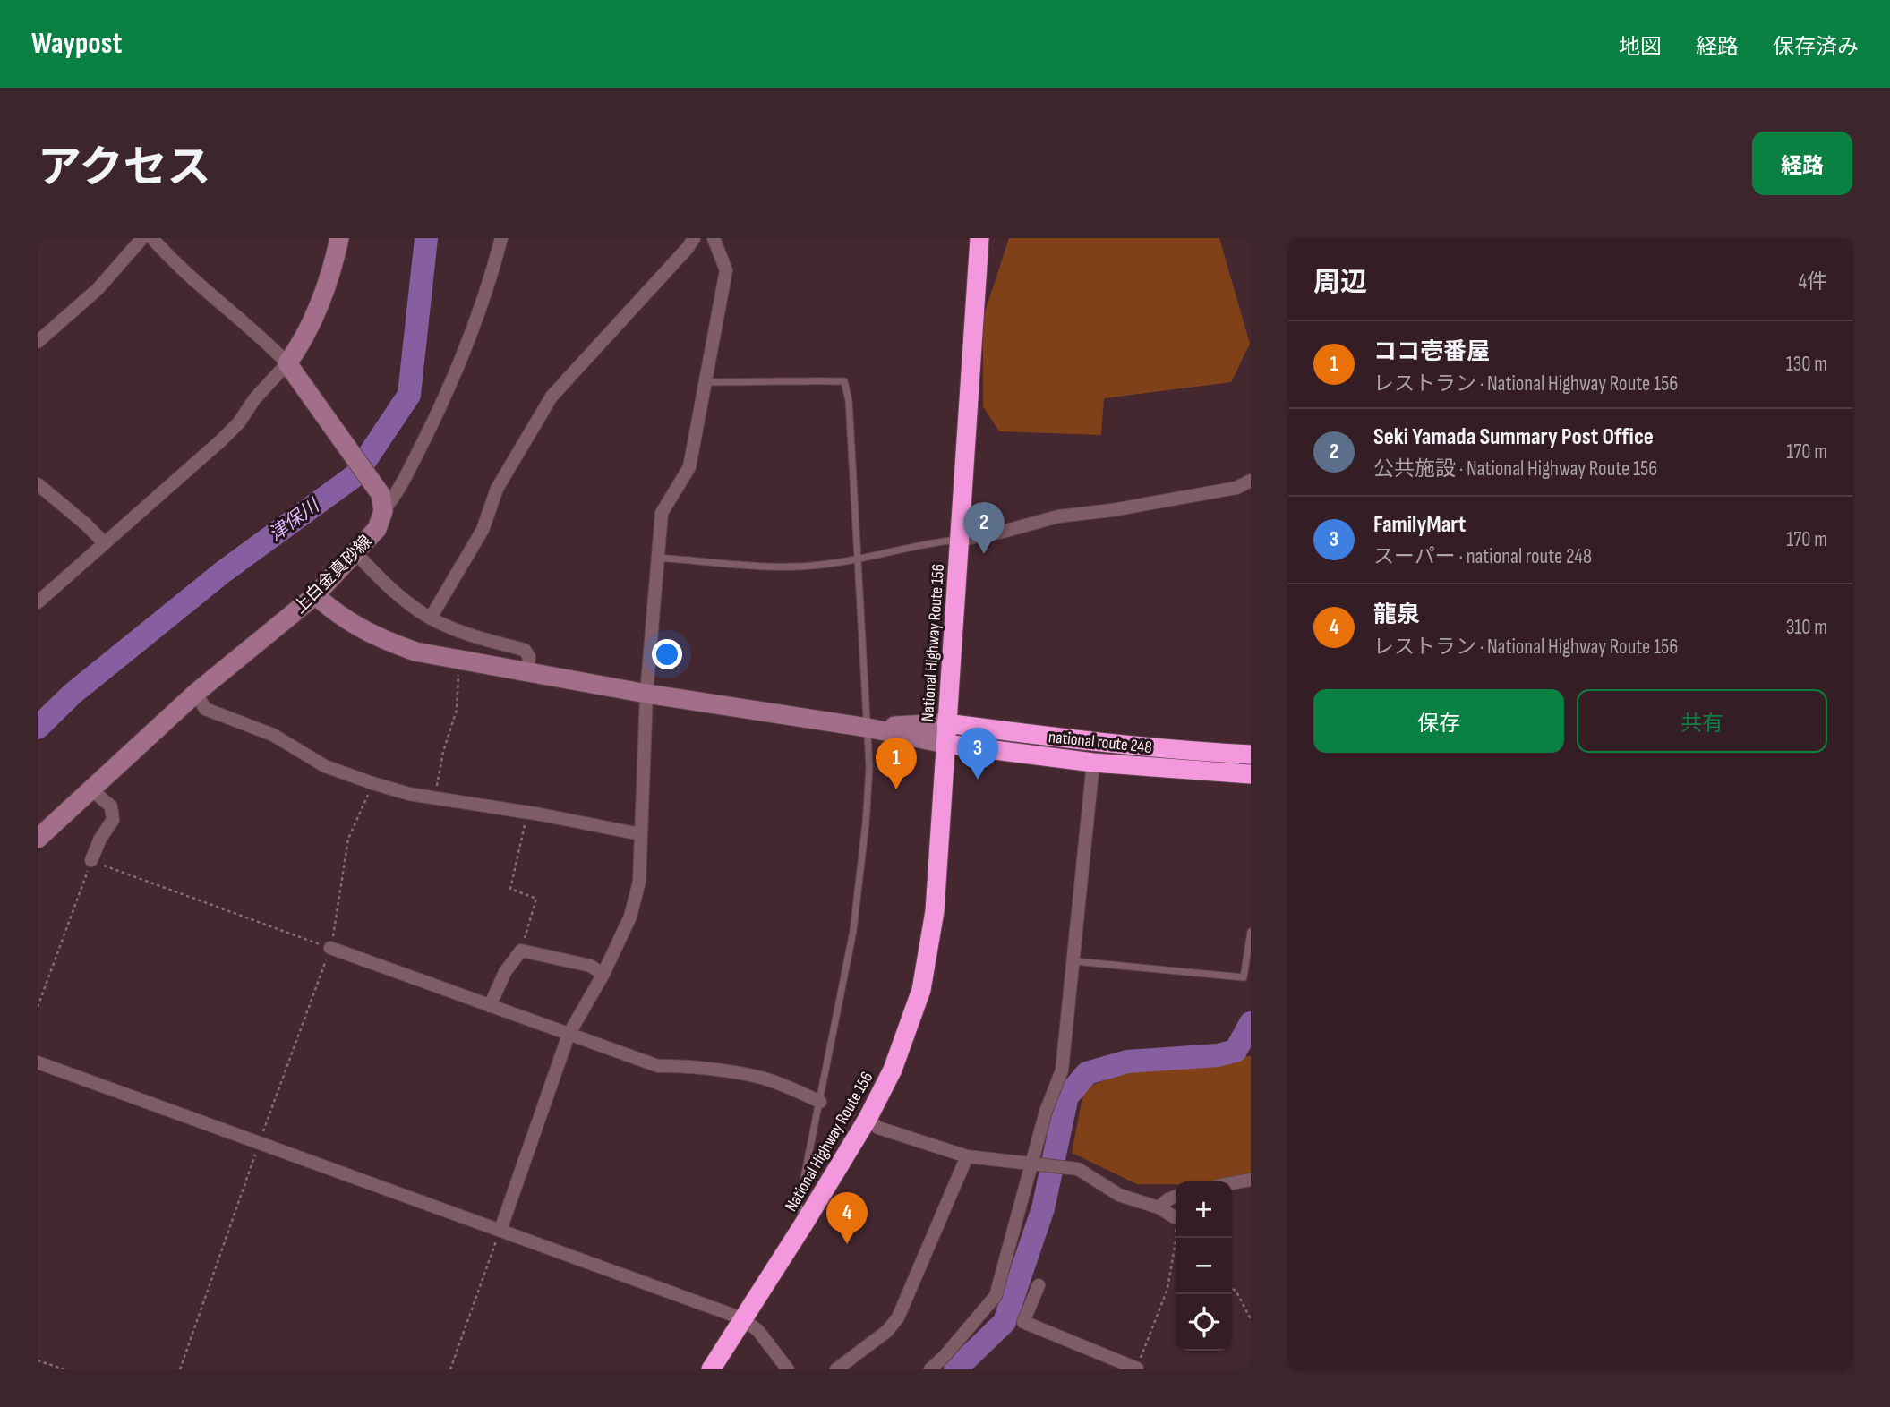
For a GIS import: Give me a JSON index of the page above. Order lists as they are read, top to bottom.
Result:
{
  "streets": {
    "highway": ["National Highway Route 156", "national route 248"],
    "main road": ["上白金真砂線"]
  },
  "crossings": [
    ["National Highway Route 156", "national route 248"]
  ],
  "water": ["津保川"],
  "page": {
    "header": "Waypost",
    "nav": ["地図", "経路", "保存済み"],
    "title": "アクセス",
    "buttons": [
      "経路",
      ["保存", "共有"]
    ],
    "heading": ["周辺", "4件"],
    "list": [
      {
        "mark": "1",
        "name": "ココ壱番屋",
        "note": "レストラン · National Highway Route 156",
        "value": "130 m"
      },
      {
        "mark": "2",
        "name": "Seki Yamada Summary Post Office",
        "note": "公共施設 · National Highway Route 156",
        "value": "170 m"
      },
      {
        "mark": "3",
        "name": "FamilyMart",
        "note": "スーパー · national route 248",
        "value": "170 m"
      },
      {
        "mark": "4",
        "name": "龍泉",
        "note": "レストラン · National Highway Route 156",
        "value": "310 m"
      }
    ],
    "pins": [
      "2",
      "3",
      "1",
      "4"
    ],
    "map_buttons": ["+", "−"]
  }
}
